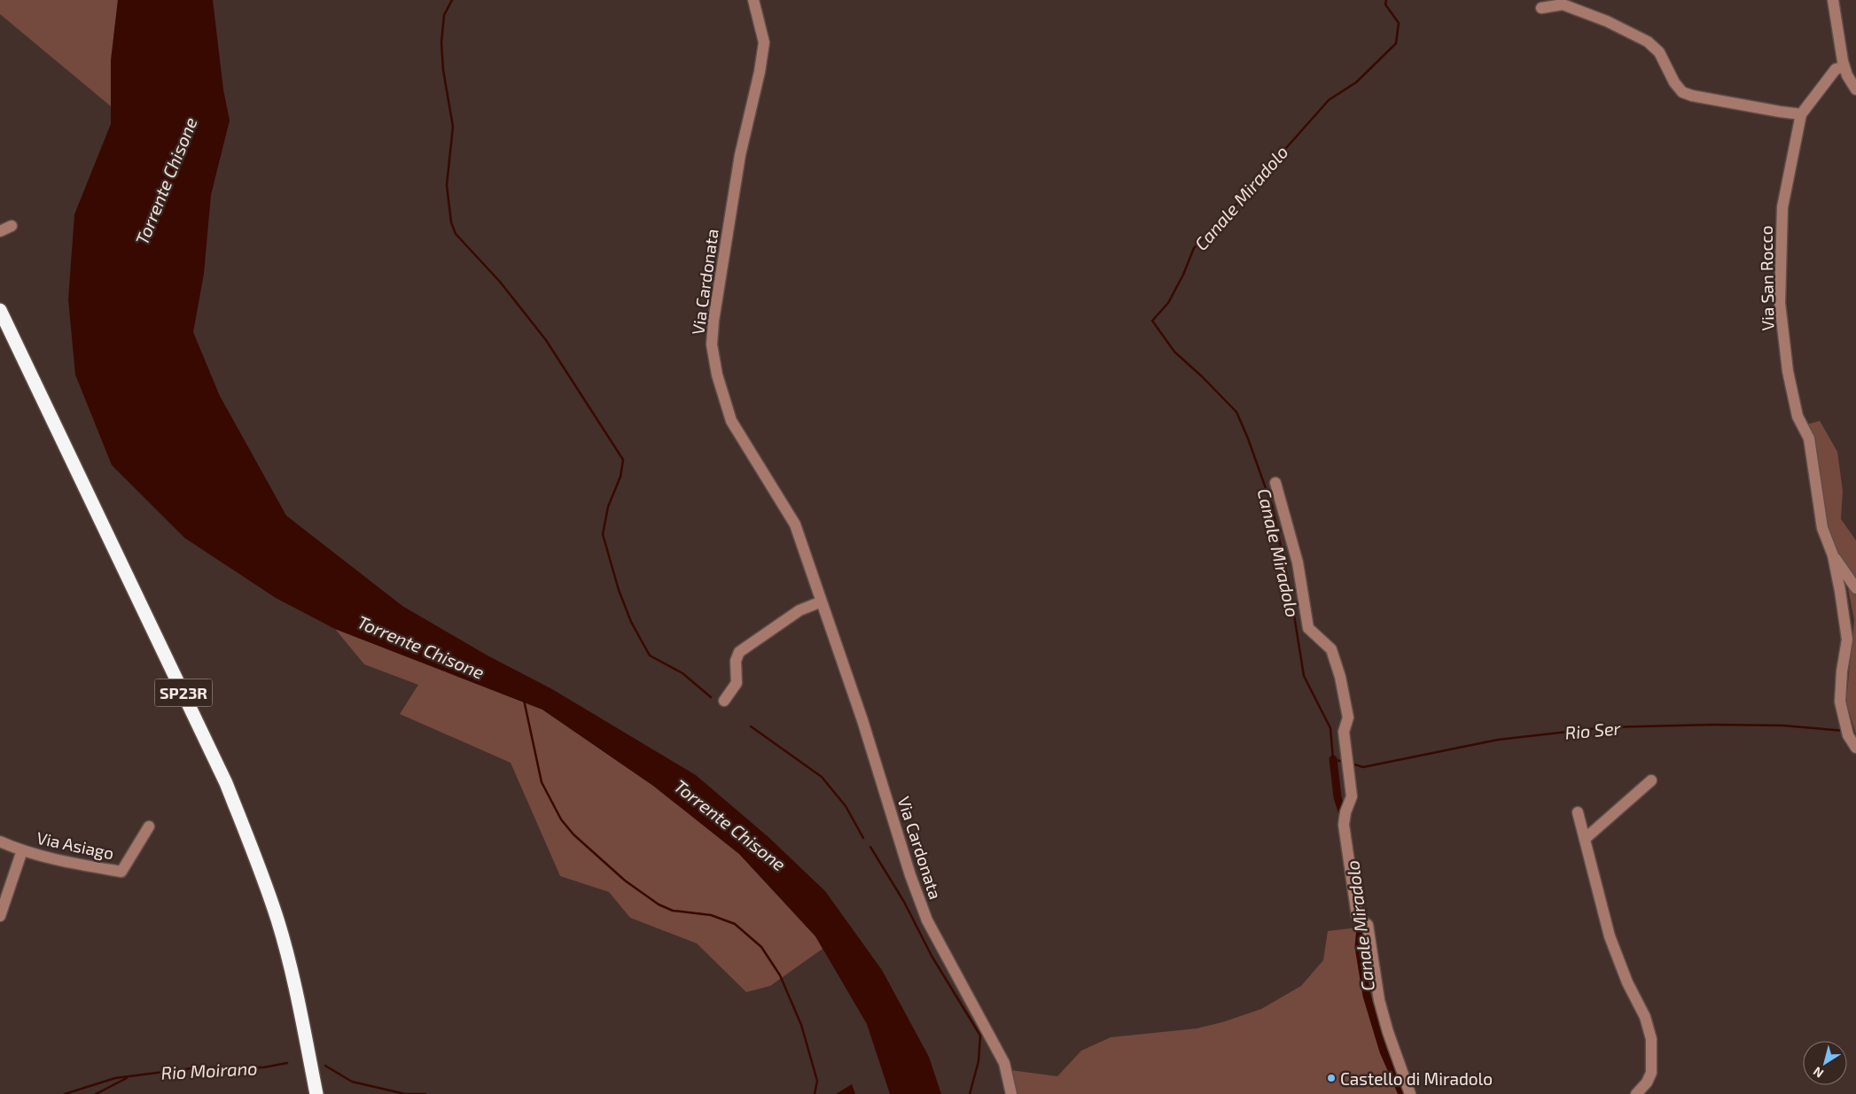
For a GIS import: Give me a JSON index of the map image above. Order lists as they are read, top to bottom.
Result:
{
  "streets": {
    "highway": ["SP23R"],
    "street": ["Via San Rocco", "Via Cardonata", "Via Asiago"]
  },
  "water": [
    "Torrente Chisone",
    "Canale Miradolo",
    "Rio Ser",
    "Rio Moirano"
  ],
  "places": ["Castello di Miradolo"],
  "north": "bottom left"
}
